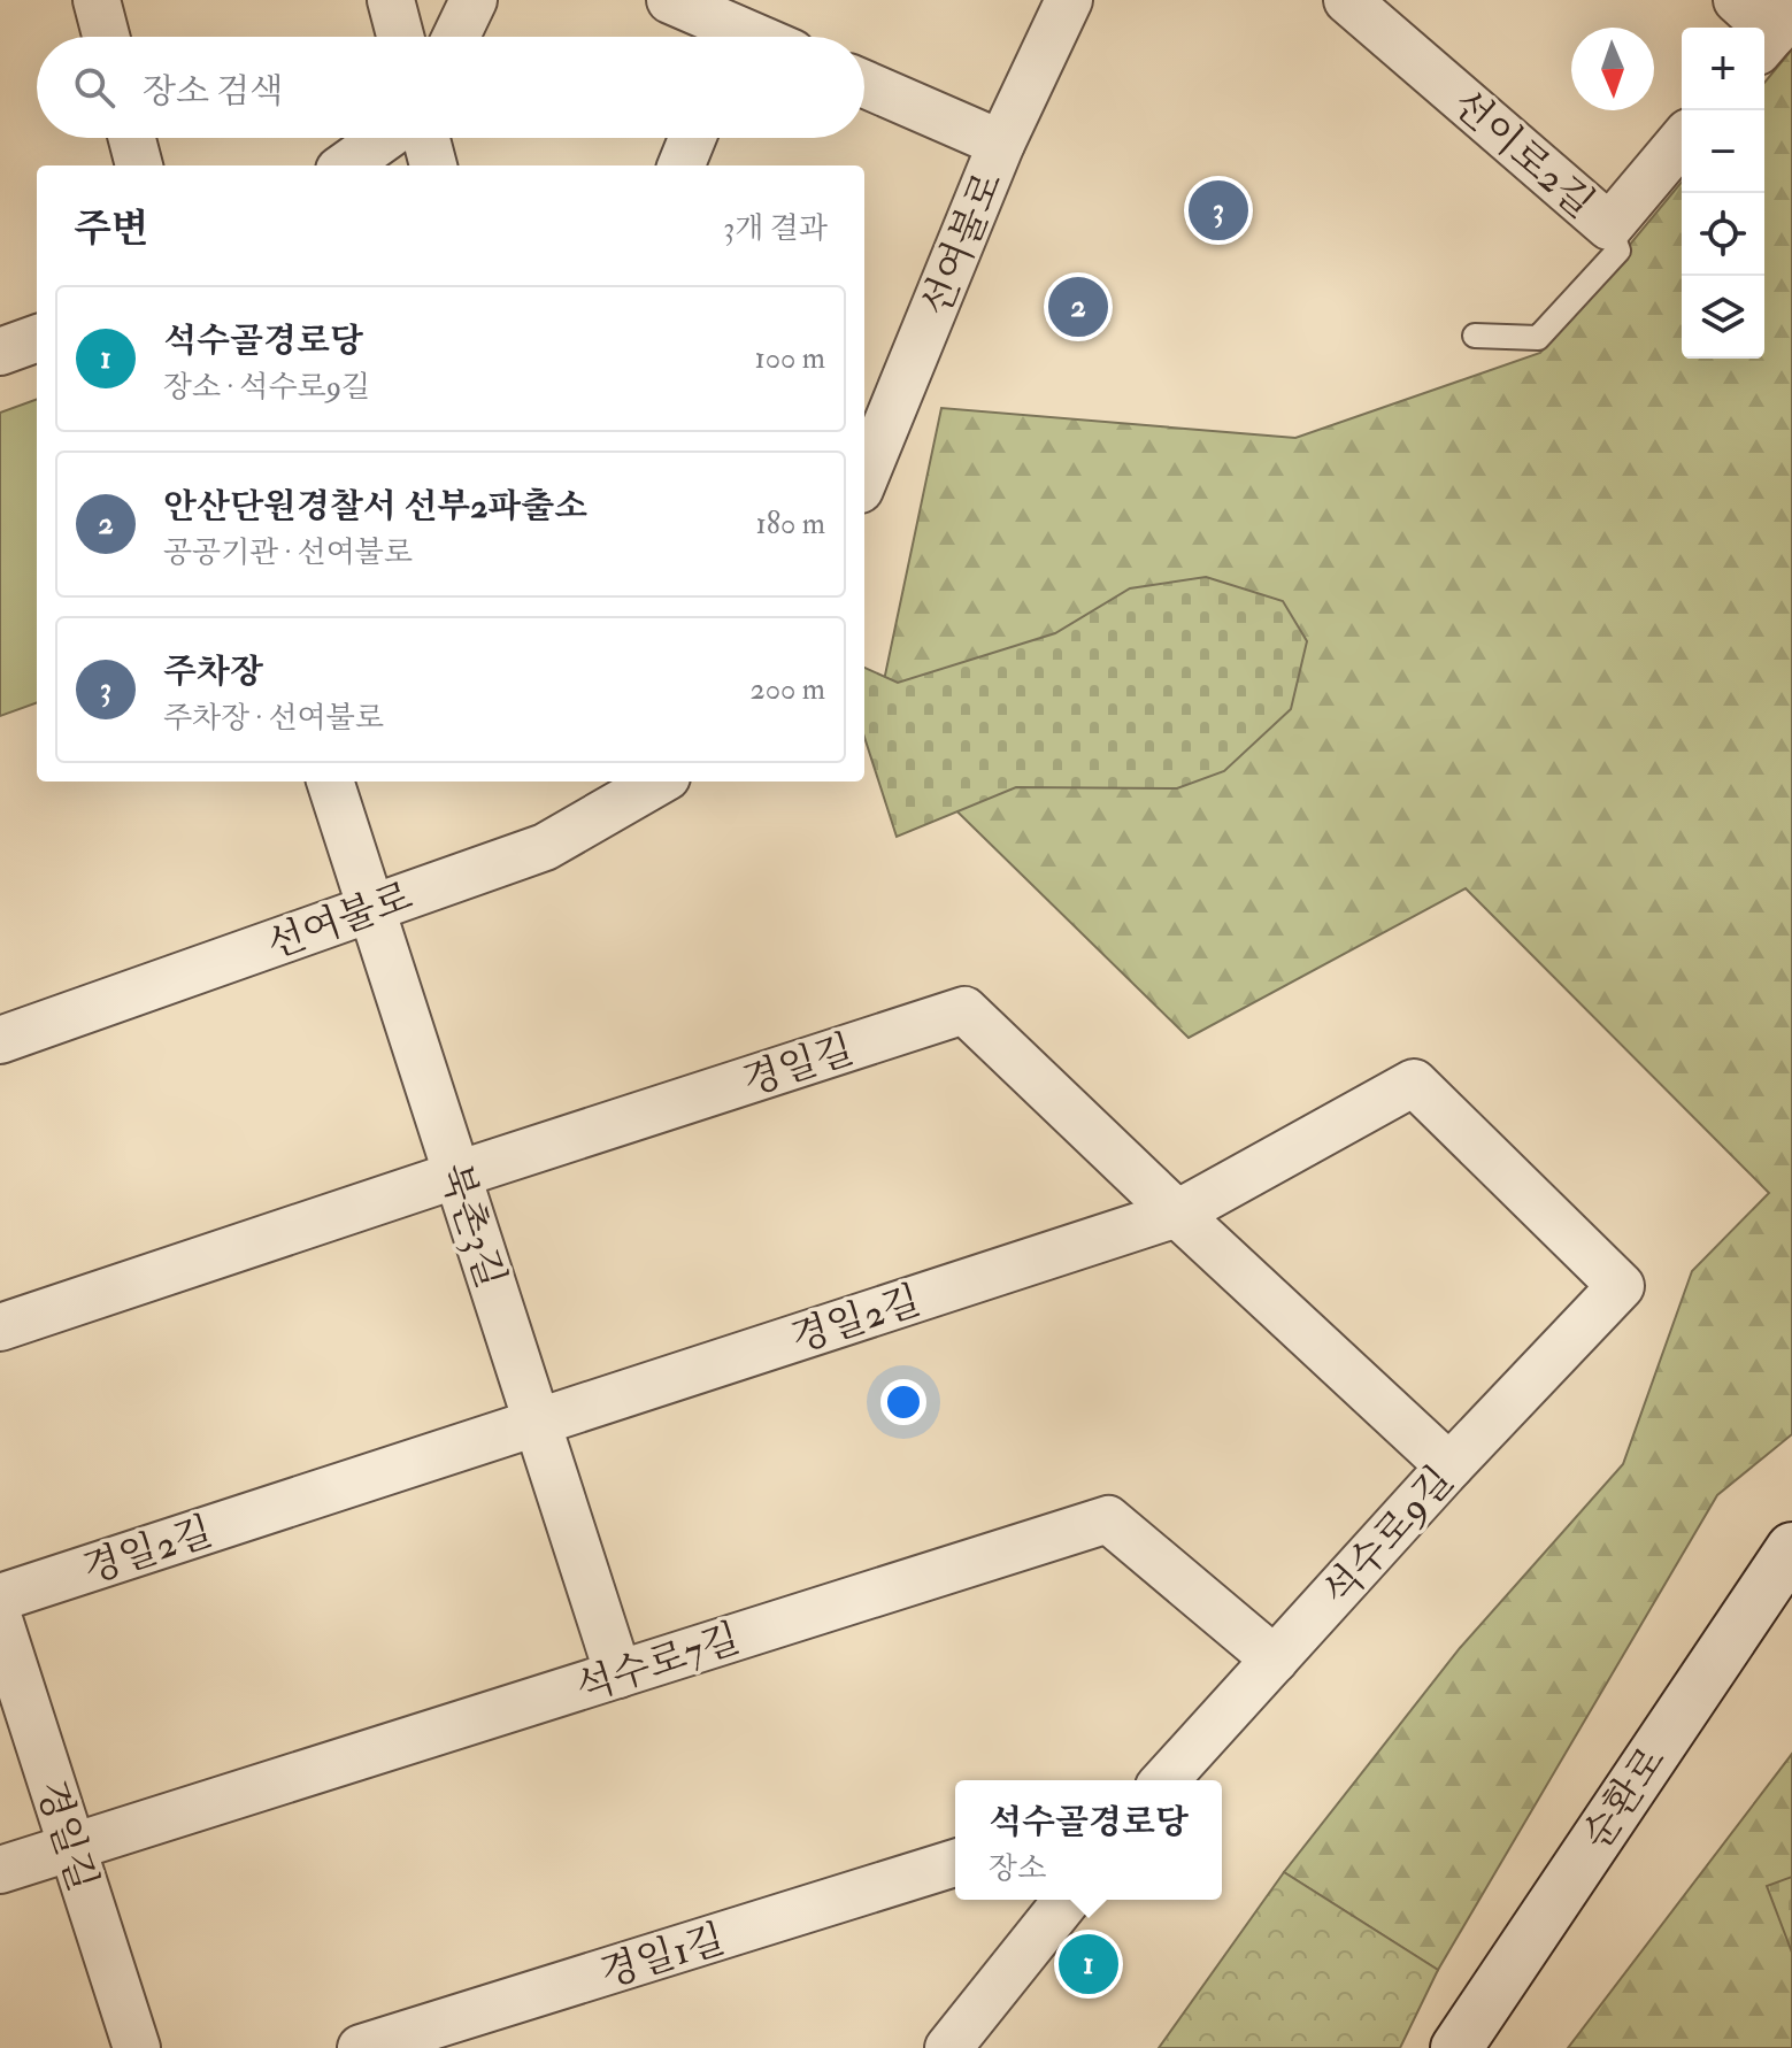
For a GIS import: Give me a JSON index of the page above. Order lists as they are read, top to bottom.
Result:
{
  "streets": {
    "main road": ["순환로"],
    "street": [
      "선이로2길",
      "선여불로",
      "경일길",
      "북촌3길",
      "경일2길",
      "석수로9길",
      "석수로7길",
      "경일1길"
    ]
  },
  "crossings": [
    ["선여불로", "북촌3길"],
    ["경일길", "북촌3길"],
    ["경일길", "경일2길"],
    ["경일길", "석수로9길"],
    ["경일길", "석수로7길"],
    ["북촌3길", "경일2길"],
    ["북촌3길", "석수로7길"],
    ["경일2길", "석수로9길"],
    ["석수로9길", "석수로7길"]
  ],
  "north": "bottom",
  "page": {
    "map_buttons": ["+", "−"],
    "search": "장소 검색",
    "heading": ["주변", "3개 결과"],
    "pins": ["3", "2", "1"],
    "list": [
      {
        "mark": "1",
        "name": "석수골경로당",
        "note": "장소 · 석수로9길",
        "value": "100 m"
      },
      {
        "mark": "2",
        "name": "안산단원경찰서 선부2파출소",
        "note": "공공기관 · 선여불로",
        "value": "180 m"
      },
      {
        "mark": "3",
        "name": "주차장",
        "note": "주차장 · 선여불로",
        "value": "200 m"
      }
    ],
    "popup": ["석수골경로당", "장소"]
  }
}
